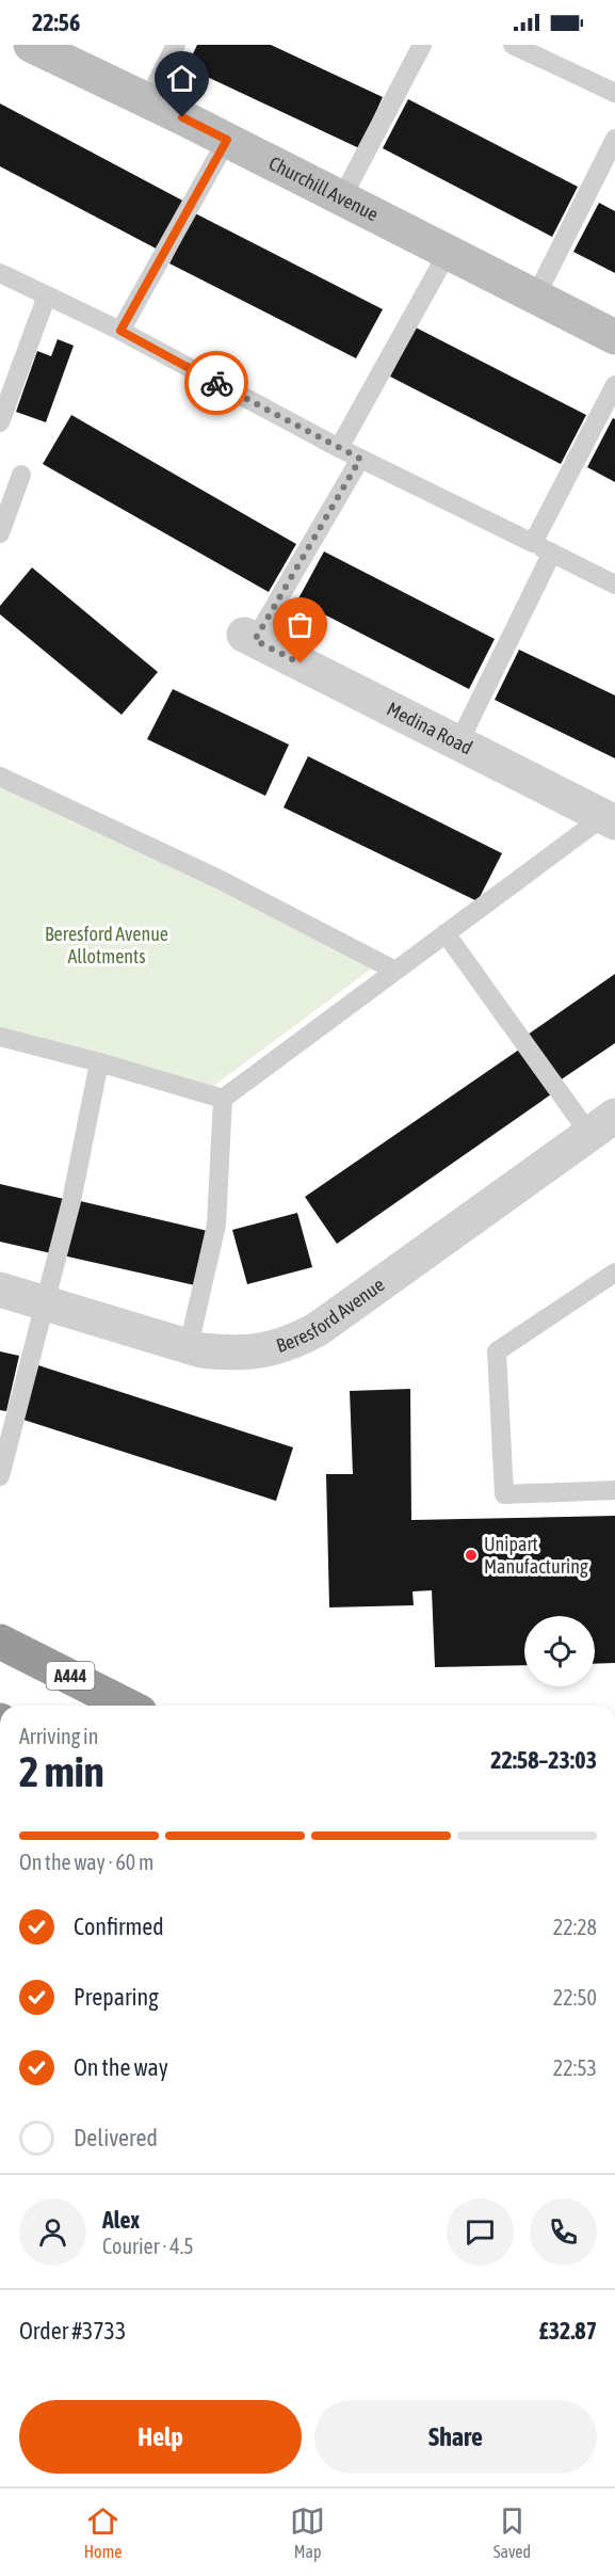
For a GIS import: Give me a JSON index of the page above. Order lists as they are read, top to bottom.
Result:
{
  "streets": {
    "highway": ["A444"],
    "street": ["Churchill Avenue", "Medina Road", "Beresford Avenue"]
  },
  "parks": ["Beresford Avenue Allotments"],
  "places": ["Unipart Manufacturing"],
  "page": {
    "status": "22:56",
    "heading": ["2 min", "Arriving in", "22:58–23:03"],
    "panel": [
      "Alex",
      "Courier · 4.5",
      "Order #3733",
      "£32.87"
    ],
    "bar": "On the way · 60 m",
    "list": [
      ["Confirmed", "22:28"],
      ["Preparing", "22:50"],
      ["On the way", "22:53"],
      "Delivered"
    ],
    "buttons": ["Help", "Share"],
    "tabs": ["Home", "Map", "Saved"]
  }
}
